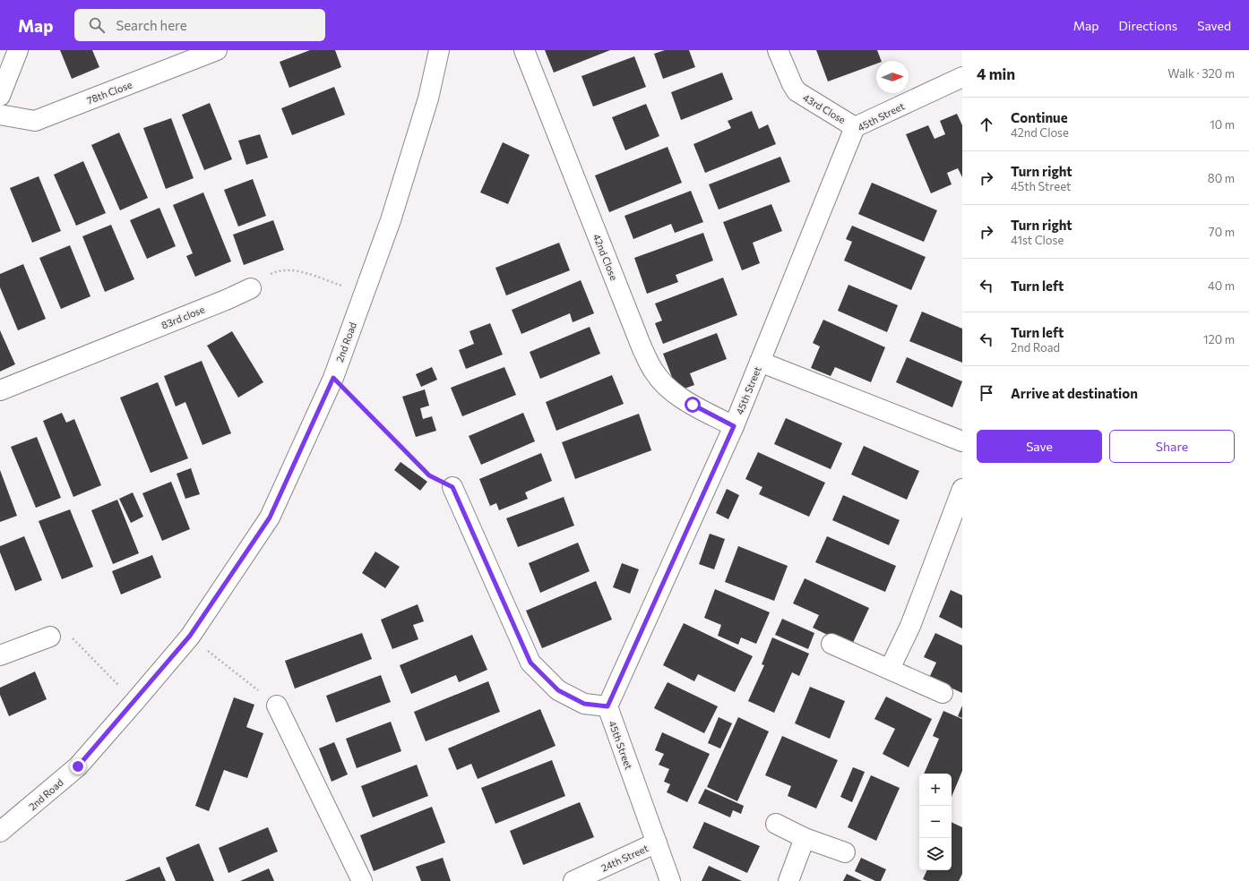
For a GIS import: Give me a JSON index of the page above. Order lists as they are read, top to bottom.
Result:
{
  "streets": {
    "street": [
      "78th Close",
      "43rd Close",
      "45th Street",
      "42nd Close",
      "83rd close",
      "2nd Road",
      "24th Street"
    ]
  },
  "crossings": [
    ["43rd Close", "45th Street"],
    ["45th Street", "42nd Close"],
    ["45th Street", "24th Street"]
  ],
  "north": "right",
  "page": {
    "header": "Map",
    "search": "Search here",
    "nav": ["Map", "Directions", "Saved"],
    "heading": ["4 min", "Walk · 320 m"],
    "list": [
      ["Continue", "42nd Close", "10 m"],
      ["Turn right", "45th Street", "80 m"],
      ["Turn right", "41st Close", "70 m"],
      ["Turn left", "40 m"],
      ["Turn left", "2nd Road", "120 m"],
      "Arrive at destination"
    ],
    "buttons": ["Save", "Share"],
    "map_buttons": ["+", "−"]
  }
}
